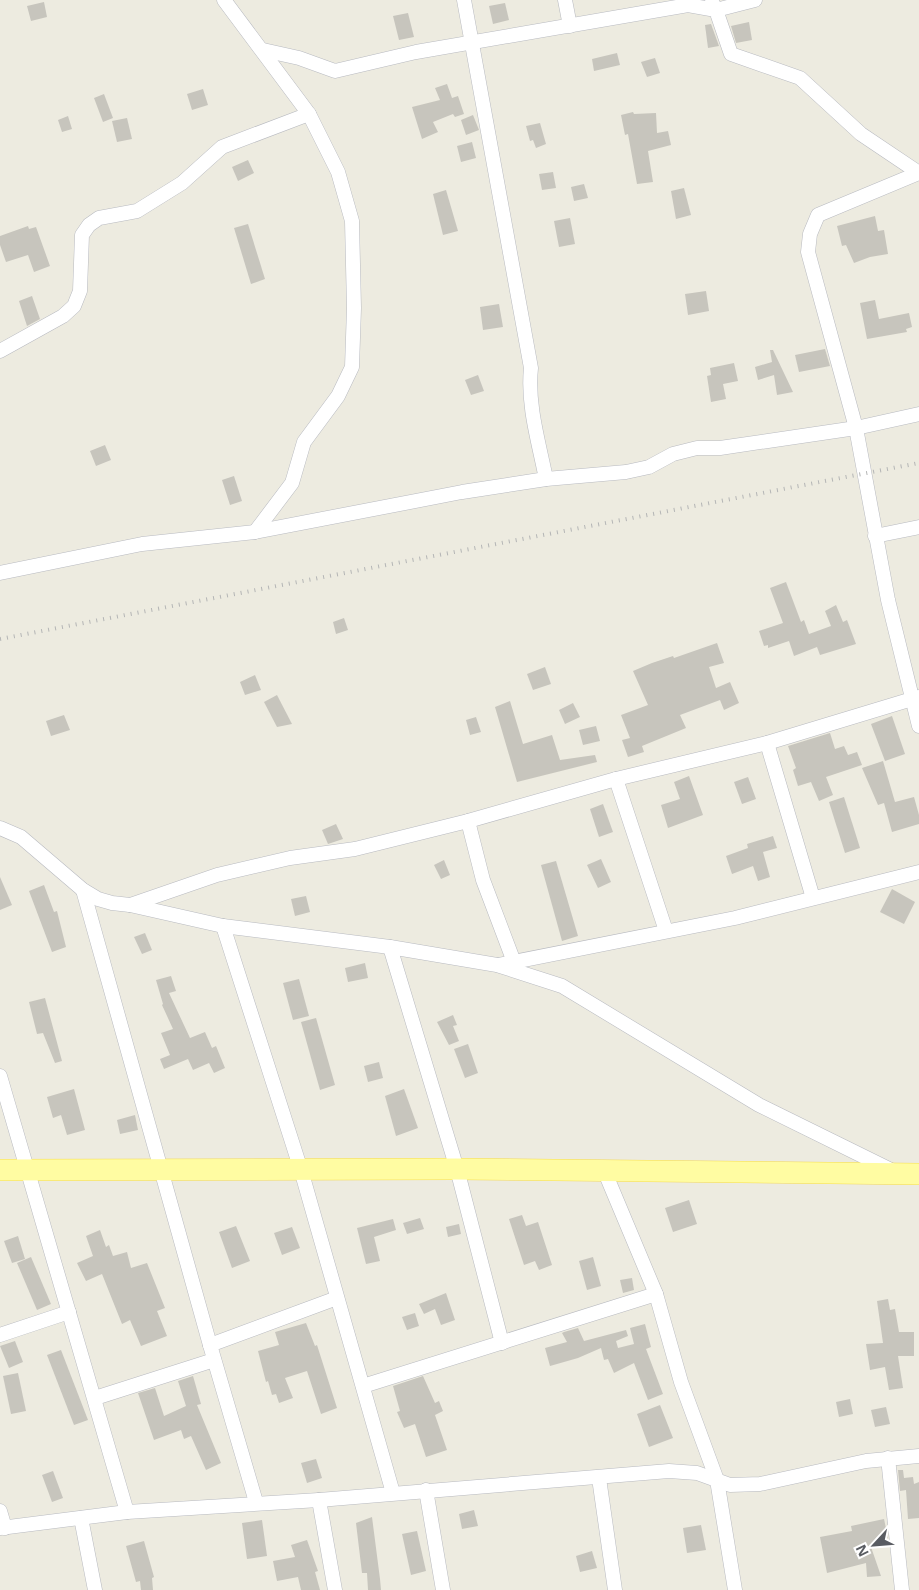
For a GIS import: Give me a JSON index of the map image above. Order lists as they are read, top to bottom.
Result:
{
  "north": "bottom left"
}
